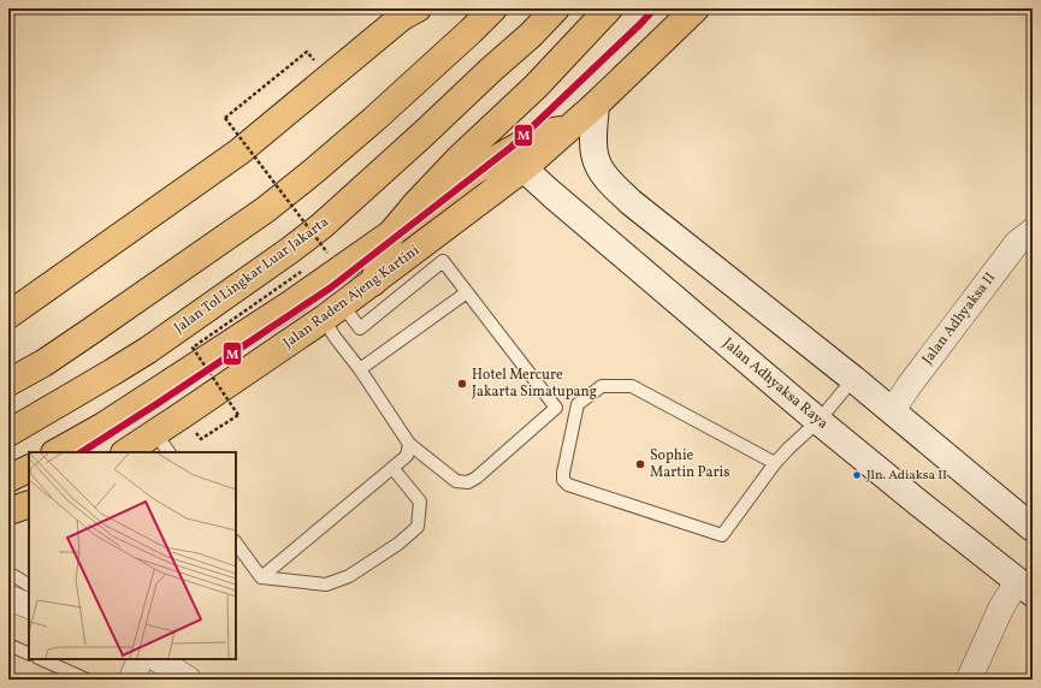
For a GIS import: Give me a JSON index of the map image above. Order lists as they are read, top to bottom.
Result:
{
  "streets": {
    "highway": ["Jalan Tol Lingkar Luar Jakarta", "Jalan Raden Ajeng Kartini"],
    "main road": ["Jalan Adhyaksa Raya"],
    "street": ["Jalan Adhyaksa II"]
  },
  "crossings": [
    ["Jalan Raden Ajeng Kartini", "Jalan Adhyaksa Raya"]
  ],
  "places": ["Hotel Mercure Jakarta Simatupang", "Sophie Martin Paris", "Jln. Adiaksa II"],
  "lines": ["transit line M"]
}
